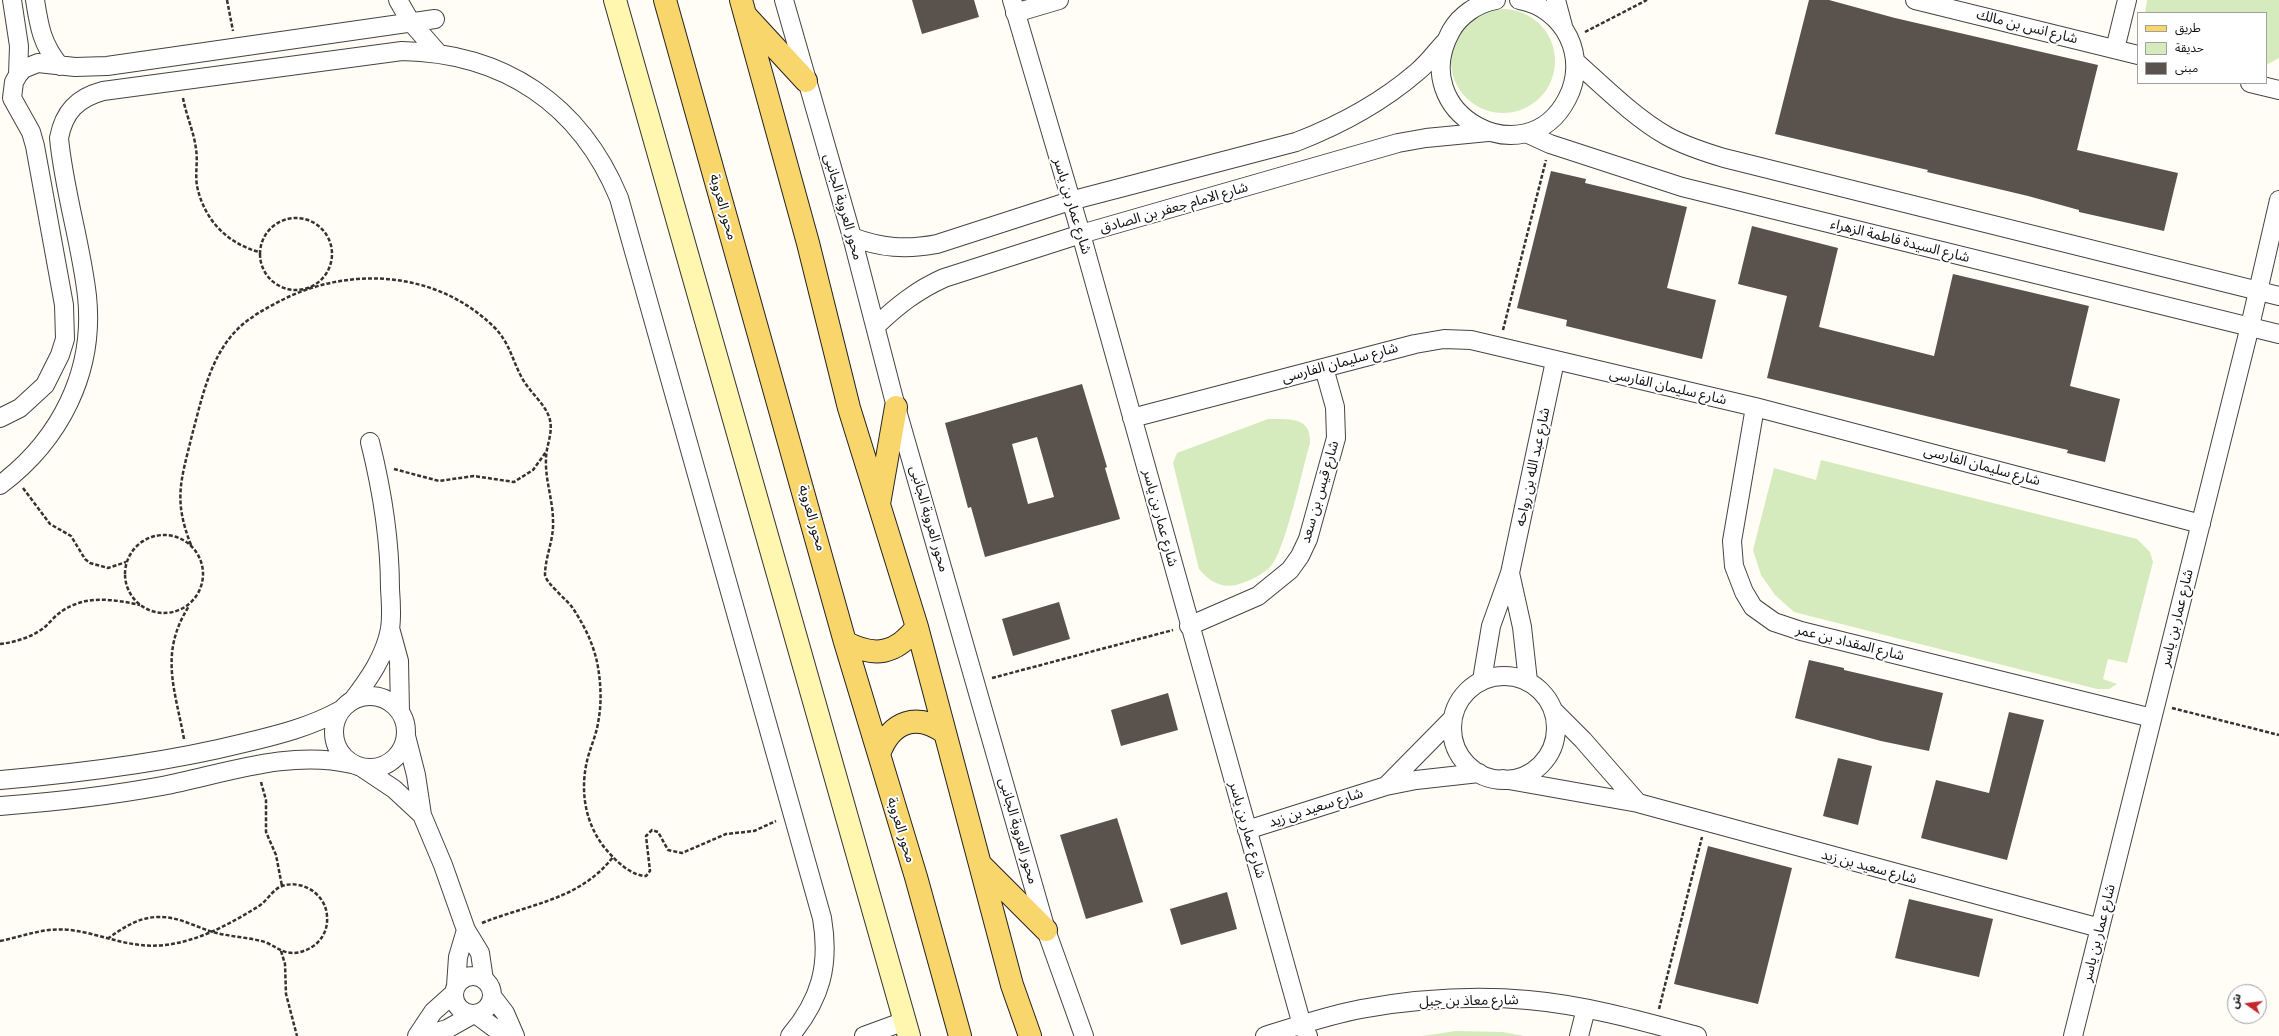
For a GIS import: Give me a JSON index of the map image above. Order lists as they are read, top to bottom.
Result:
{
  "streets": {
    "main road": ["محور العروبة"],
    "street": [
      "شارع انس بن مالك",
      "شارع عمار بن ياسر",
      "محور العروبة الجانبى",
      "شارع الامام جعفر بن الصادق",
      "شارع السيدة فاطمة الزهراء",
      "شارع سليمان الفارسى",
      "شارع عبد الله بن رواحه",
      "شارع قيس بن سعد",
      "شارع المقداد بن عمر",
      "شارع سعيد بن زيد",
      "شارع معاذ بن جبل"
    ]
  },
  "crossings": [
    ["شارع عمار بن ياسر", "شارع الامام جعفر بن الصادق"],
    ["شارع عمار بن ياسر", "شارع السيدة فاطمة الزهراء"],
    ["شارع عمار بن ياسر", "شارع سليمان الفارسى"],
    ["شارع عمار بن ياسر", "شارع قيس بن سعد"],
    ["شارع عمار بن ياسر", "شارع المقداد بن عمر"],
    ["شارع عمار بن ياسر", "شارع سعيد بن زيد"],
    ["شارع عمار بن ياسر", "شارع معاذ بن جبل"],
    ["محور العروبة الجانبى", "شارع الامام جعفر بن الصادق"],
    ["شارع سليمان الفارسى", "شارع عبد الله بن رواحه"],
    ["شارع سليمان الفارسى", "شارع قيس بن سعد"],
    ["شارع سليمان الفارسى", "شارع المقداد بن عمر"],
    ["شارع عبد الله بن رواحه", "شارع سعيد بن زيد"]
  ],
  "legend": ["طريق", "حديقة", "مبنى"],
  "north": "left"
}
